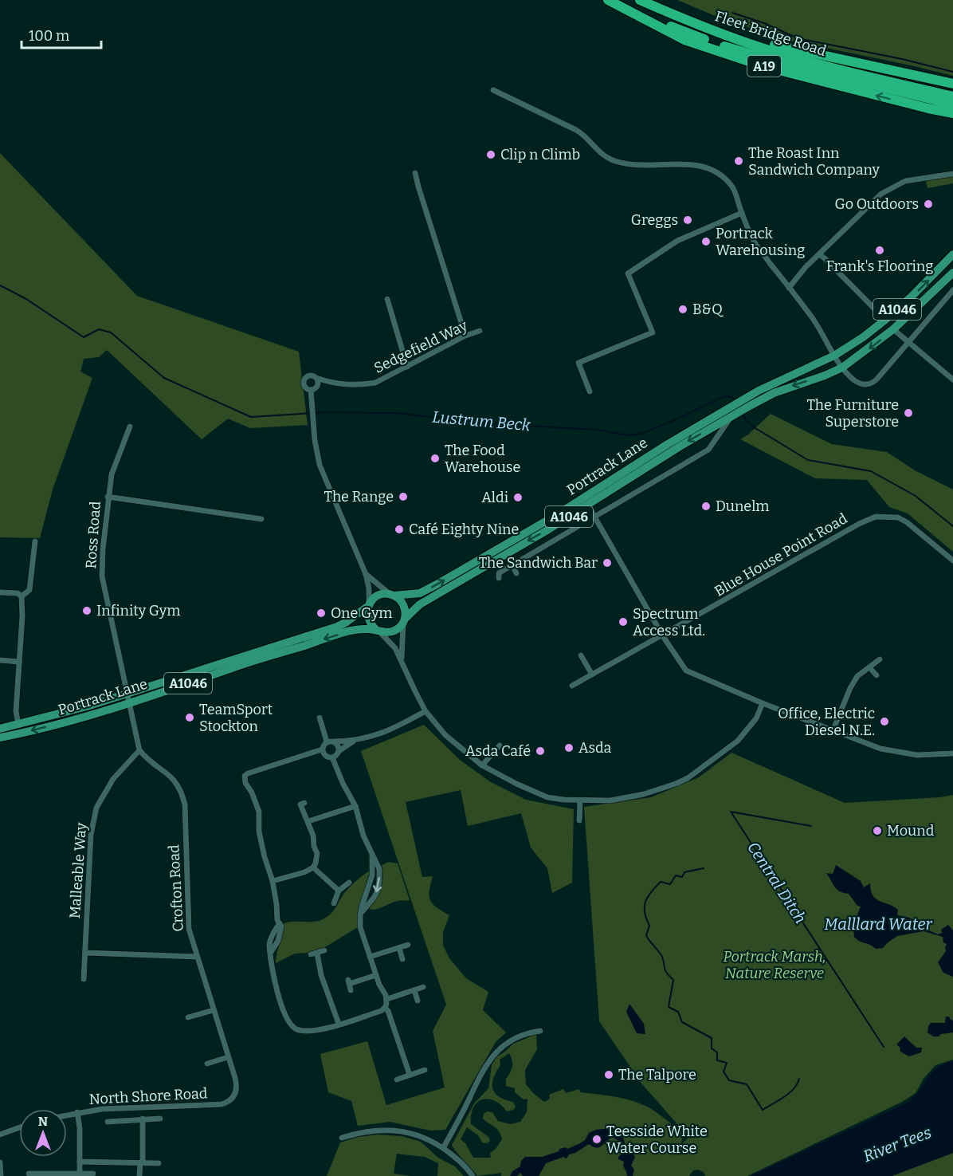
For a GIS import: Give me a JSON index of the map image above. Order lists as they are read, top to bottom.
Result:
{
  "streets": {
    "highway": ["Fleet Bridge Road", "A19"],
    "main road": ["A1046", "Portrack Lane"],
    "street": [
      "Sedgefield Way",
      "Ross Road",
      "Blue House Point Road",
      "Malleable Way",
      "Crofton Road",
      "North Shore Road"
    ]
  },
  "crossings": [
    ["Fleet Bridge Road", "A19"],
    ["A1046", "Portrack Lane"],
    ["Portrack Lane", "Ross Road"],
    ["Malleable Way", "Crofton Road"],
    ["Crofton Road", "North Shore Road"]
  ],
  "water": [
    "Lustrum Beck",
    "Central Ditch",
    "Malllard Water",
    "River Tees"
  ],
  "parks": ["Portrack Marsh, Nature Reserve"],
  "places": [
    "Clip n Climb",
    "The Roast Inn Sandwich Company",
    "Go Outdoors",
    "Greggs",
    "Portrack Warehousing",
    "Frank's Flooring",
    "B&Q",
    "The Furniture Superstore",
    "The Food Warehouse",
    "The Range",
    "Aldi",
    "Dunelm",
    "Café Eighty Nine",
    "The Sandwich Bar",
    "Infinity Gym",
    "One Gym",
    "Spectrum Access Ltd.",
    "TeamSport Stockton",
    "Office, Electric Diesel N.E.",
    "Asda",
    "Asda Café",
    "Mound",
    "The Talpore",
    "Teesside White Water Course"
  ],
  "scale_bar": "100 m",
  "north": "top"
}
